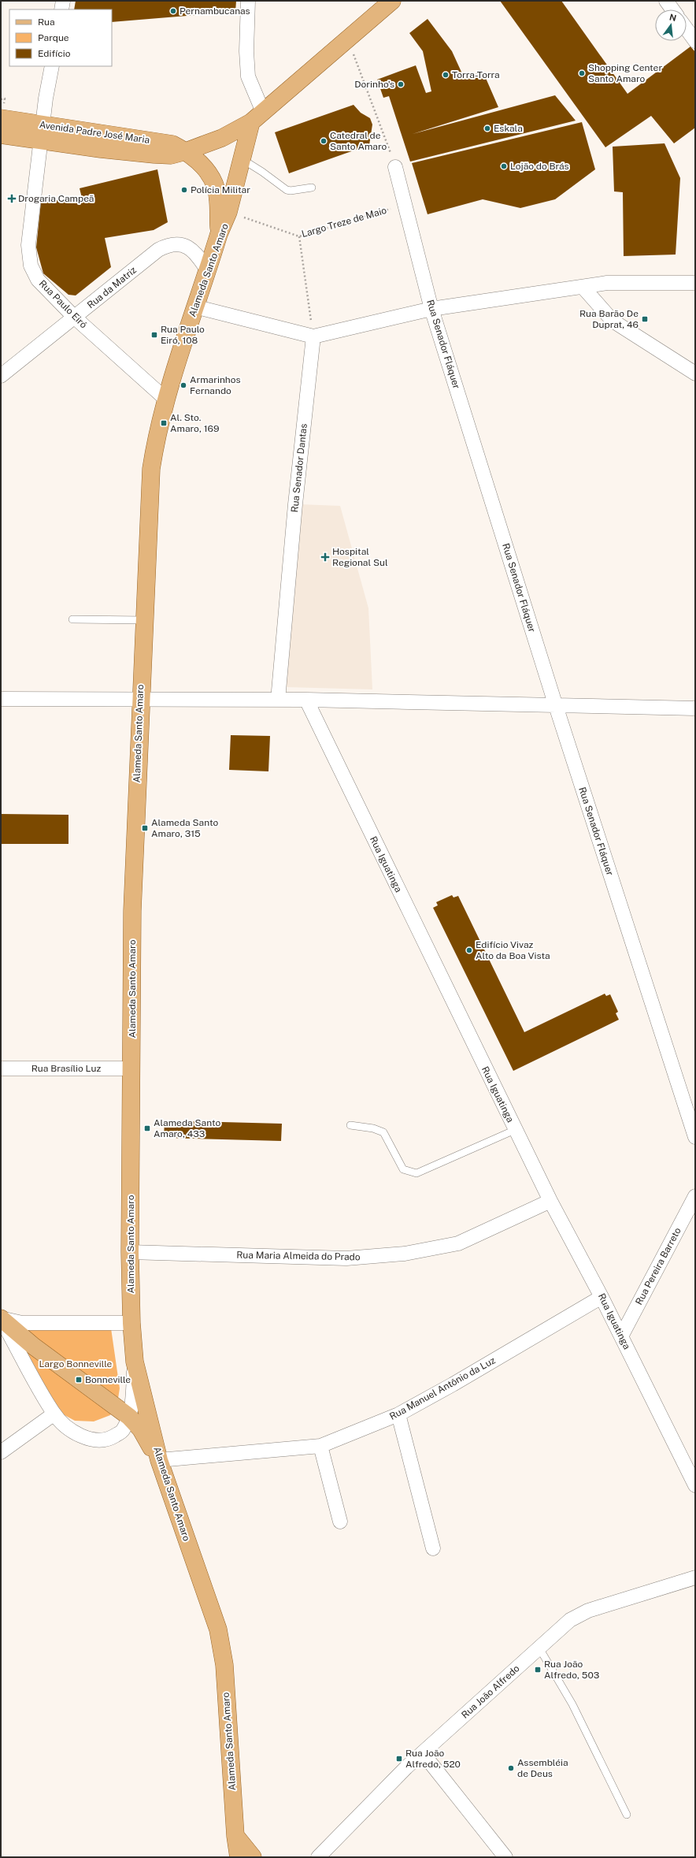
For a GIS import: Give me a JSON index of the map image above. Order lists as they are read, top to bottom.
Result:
{
  "streets": {
    "main road": ["Avenida Padre José Maria", "Alameda Santo Amaro"],
    "street": [
      "Rua da Matriz",
      "Rua Paulo Eiró",
      "Rua Senador Fláquer",
      "Rua Senador Dantas",
      "Rua Iguatinga",
      "Rua Brasílio Luz",
      "Rua Maria Almeida do Prado",
      "Rua Pereira Barreto",
      "Rua Manuel Antônio da Luz",
      "Rua João Alfredo"
    ],
    "path": ["Largo Treze de Maio"]
  },
  "crossings": [
    ["Avenida Padre José Maria", "Alameda Santo Amaro"],
    ["Avenida Padre José Maria", "Rua Paulo Eiró"],
    ["Largo Treze de Maio", "Alameda Santo Amaro"],
    ["Largo Treze de Maio", "Rua Senador Fláquer"],
    ["Alameda Santo Amaro", "Rua da Matriz"],
    ["Alameda Santo Amaro", "Rua Paulo Eiró"],
    ["Alameda Santo Amaro", "Rua Brasílio Luz"],
    ["Alameda Santo Amaro", "Rua Maria Almeida do Prado"],
    ["Alameda Santo Amaro", "Rua Manuel Antônio da Luz"],
    ["Rua da Matriz", "Rua Paulo Eiró"],
    ["Rua Iguatinga", "Rua Maria Almeida do Prado"],
    ["Rua Iguatinga", "Rua Pereira Barreto"],
    ["Rua Iguatinga", "Rua Manuel Antônio da Luz"]
  ],
  "parks": ["Largo Bonneville"],
  "places": {
    "other": [
      "Pernambucanas",
      "Shopping Center Santo Amaro",
      "Torra-Torra",
      "Dorinho's",
      "Eskala",
      "Catedral de Santo Amaro",
      "Lojão do Brás",
      "Polícia Militar",
      "Armarinhos Fernando",
      "Edifício Vivaz Alto da Boa Vista",
      "Assembléia de Deus"
    ],
    "health": ["Drogaria Campeã", "Hospital Regional Sul"],
    "transit": [
      "Rua Barão De Duprat, 46",
      "Rua Paulo Eiró, 108",
      "Al. Sto. Amaro, 169",
      "Alameda Santo Amaro, 315",
      "Alameda Santo Amaro, 433",
      "Bonneville",
      "Rua João Alfredo, 503",
      "Rua João Alfredo, 520"
    ]
  },
  "legend": ["Rua", "Parque", "Edifício"],
  "north": "top"
}
